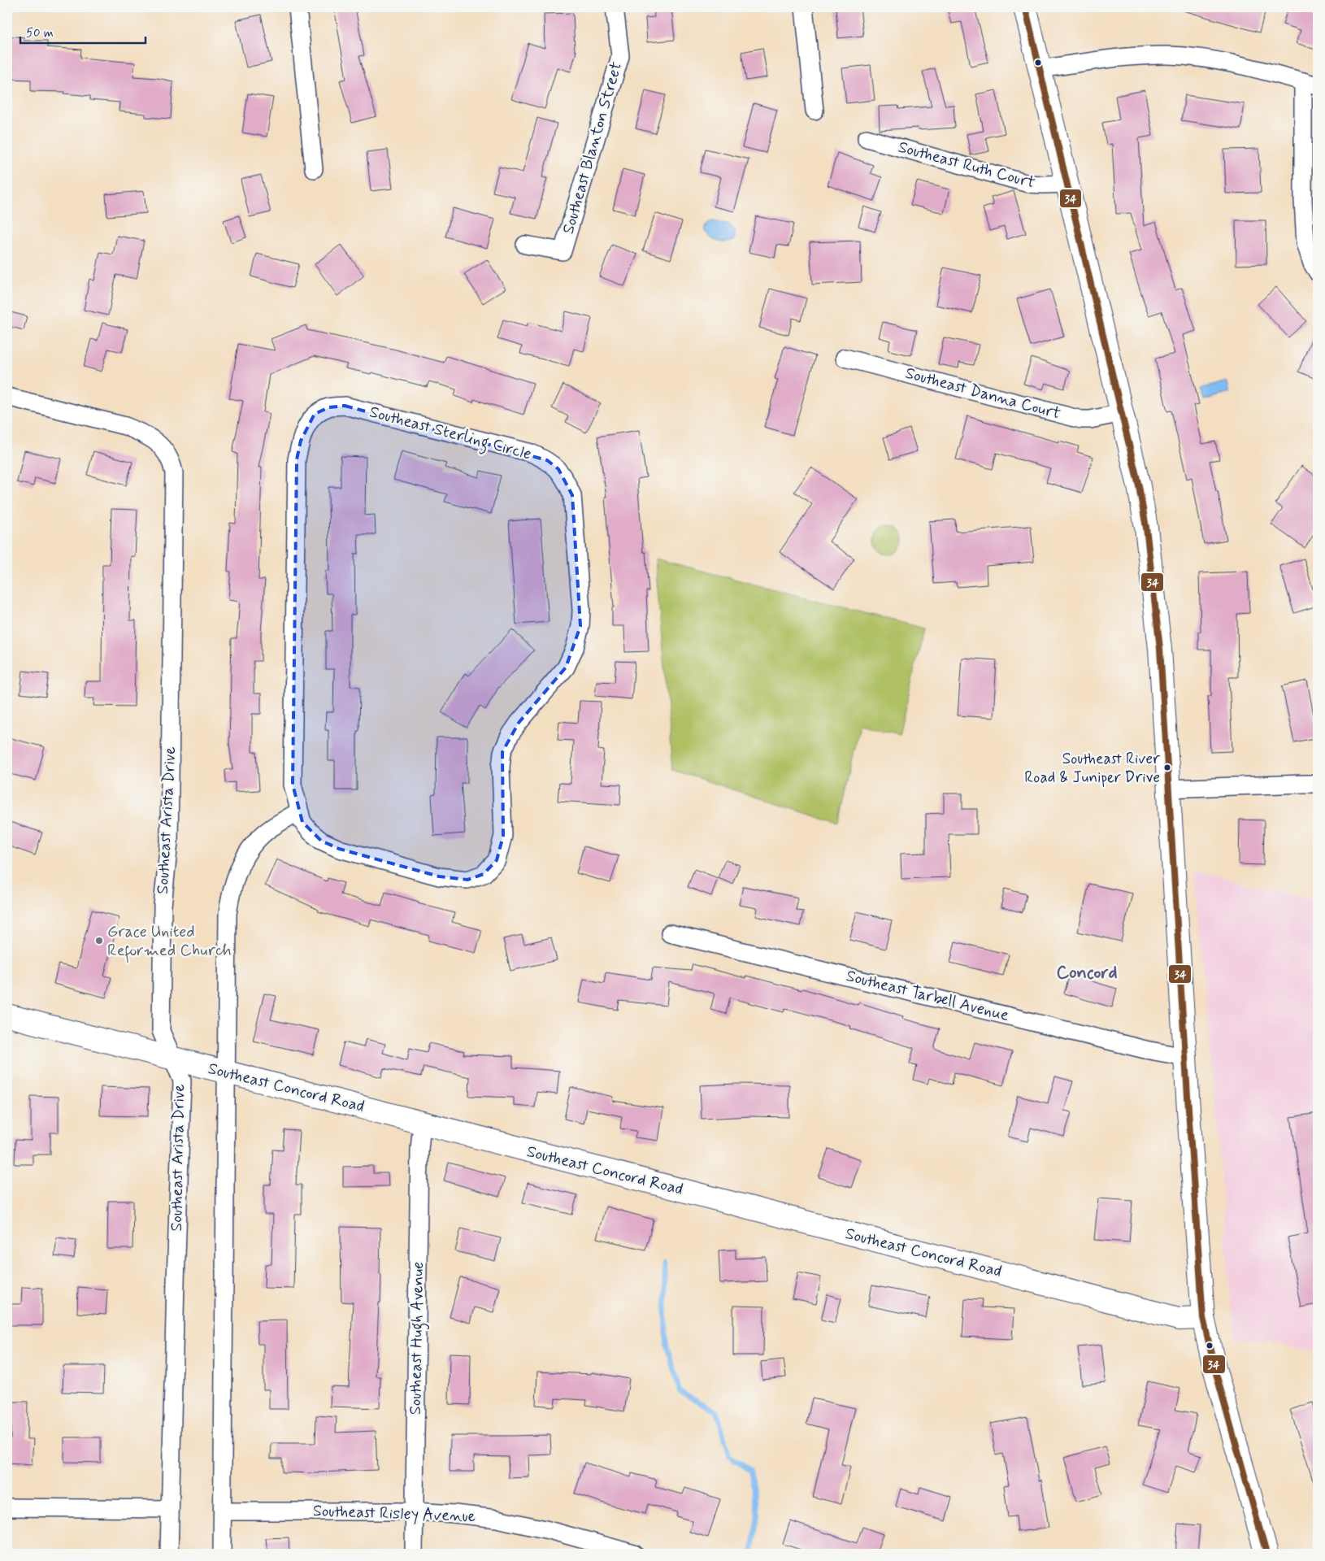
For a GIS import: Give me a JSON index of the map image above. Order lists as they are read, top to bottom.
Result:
{
  "streets": {
    "street": [
      "Southeast Blanton Street",
      "Southeast Ruth Court",
      "Southeast Danna Court",
      "Southeast Sterling Circle",
      "Southeast Arista Drive",
      "Southeast Tarbell Avenue",
      "Southeast Concord Road",
      "Southeast Hugh Avenue",
      "Southeast Risley Avenue"
    ]
  },
  "crossings": [
    ["Southeast Arista Drive", "Southeast Concord Road"],
    ["Southeast Concord Road", "Southeast Hugh Avenue"],
    ["Southeast Hugh Avenue", "Southeast Risley Avenue"]
  ],
  "districts": ["Concord"],
  "places": ["Southeast River Road & Juniper Drive", "Grace United Reformed Church"],
  "lines": ["transit line 34"],
  "scale_bar": "50 m"
}
